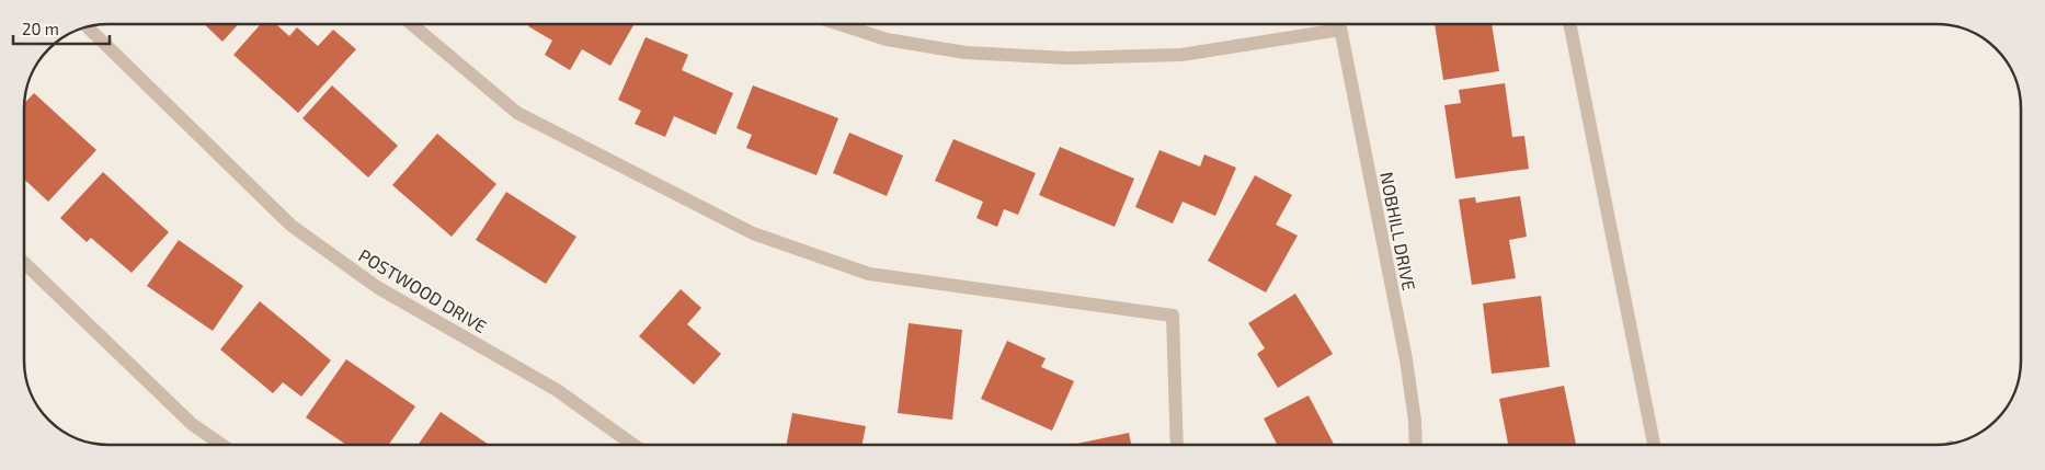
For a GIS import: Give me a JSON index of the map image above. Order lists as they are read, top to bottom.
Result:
{
  "streets": {
    "street": ["NOBHILL DRIVE", "POSTWOOD DRIVE"]
  },
  "scale_bar": "20 m"
}
